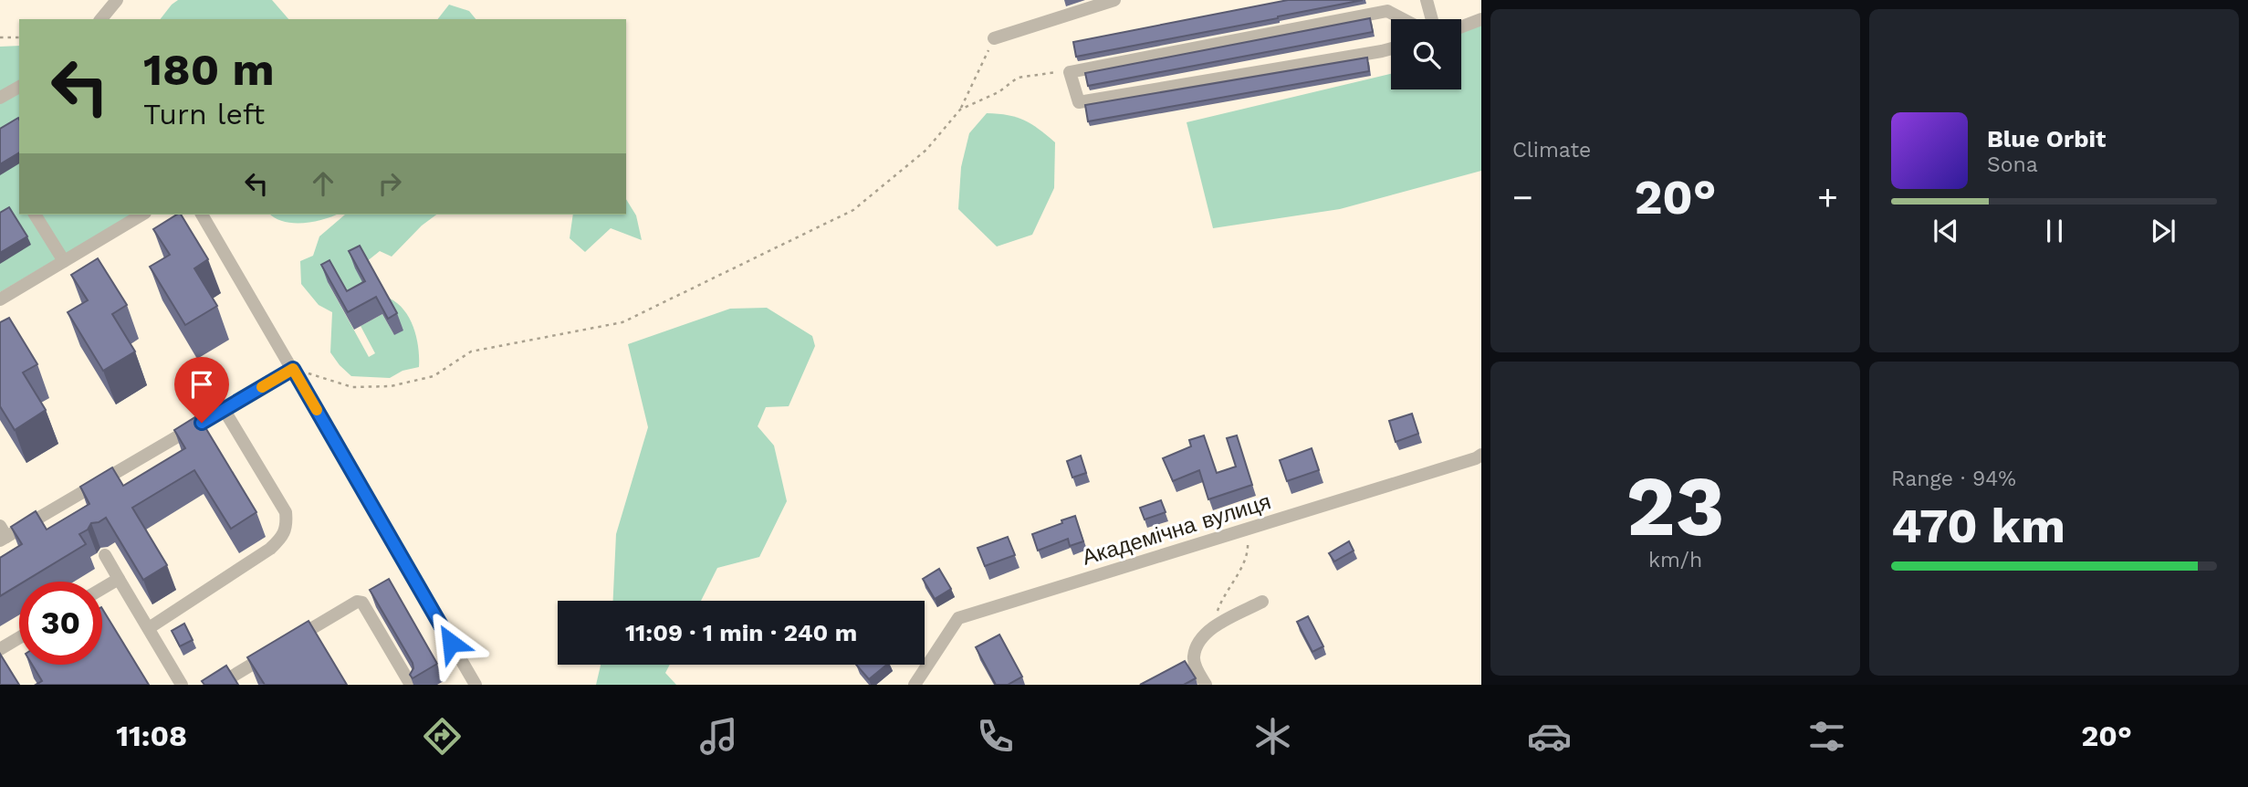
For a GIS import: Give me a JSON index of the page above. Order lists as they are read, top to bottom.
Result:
{
  "streets": {
    "street": ["Академічна вулиця"]
  },
  "page": {
    "tile": [
      "Climate",
      ["23", "km/h"],
      ["Range · 94%", "470 km"]
    ],
    "turn": ["180 m", "Turn left"],
    "song": ["Blue Orbit", "Sona"],
    "heat": ["−", "20°", "+"],
    "limit": "30",
    "trip": "11:09 · 1 min · 240 m",
    "tabs": ["11:08", "20°"]
  }
}
